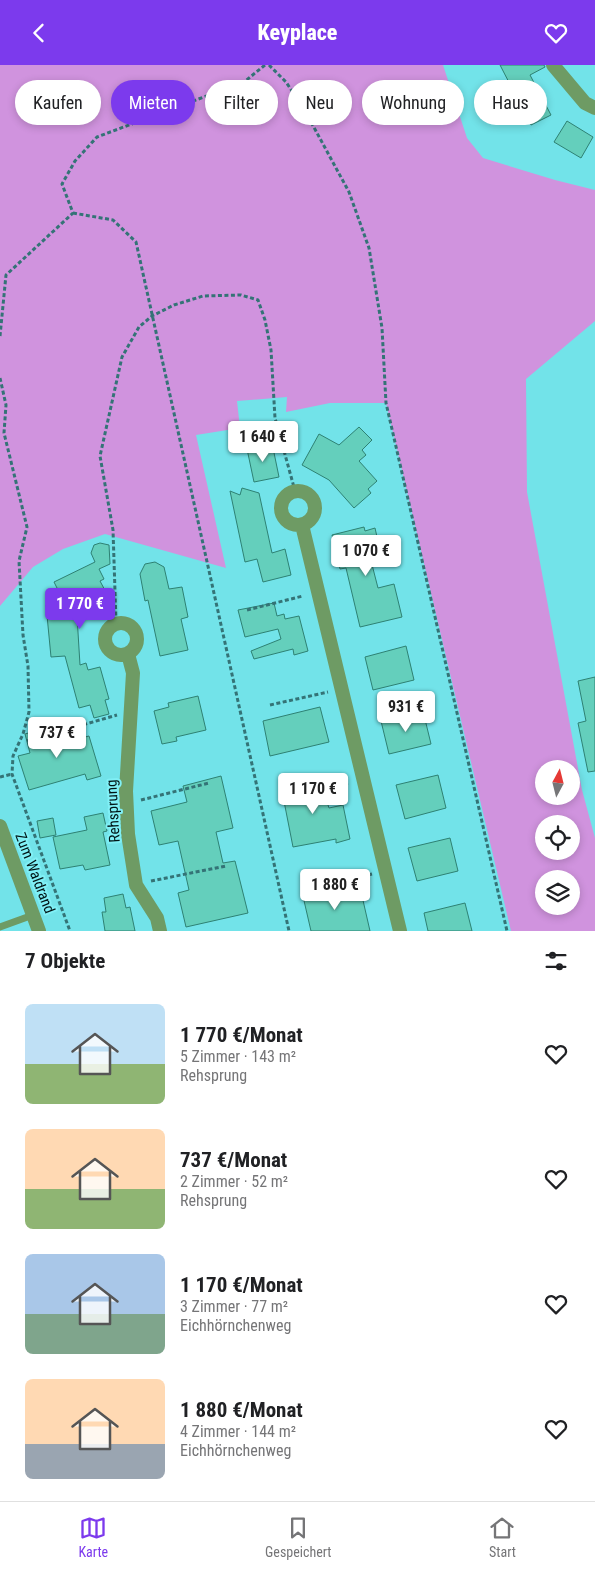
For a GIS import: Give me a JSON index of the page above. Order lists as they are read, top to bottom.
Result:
{
  "streets": {
    "street": ["Rehsprung", "Zum Waldrand"]
  },
  "north": "top",
  "page": {
    "header": "Keyplace",
    "chip": [
      "Kaufen",
      "Mieten",
      "Filter",
      "Neu",
      "Wohnung",
      "Haus"
    ],
    "price": [
      "1 640 €",
      "1 070 €",
      "1 770 €",
      "931 €",
      "737 €",
      "1 170 €",
      "1 880 €"
    ],
    "heading": "7 Objekte",
    "list": [
      {
        "name": "1 770 €/Monat",
        "note": "5 Zimmer · 143 m² · Rehsprung"
      },
      {
        "name": "737 €/Monat",
        "note": "2 Zimmer · 52 m² · Rehsprung"
      },
      {
        "name": "1 170 €/Monat",
        "note": "3 Zimmer · 77 m² · Eichhörnchenweg"
      },
      {
        "name": "1 880 €/Monat",
        "note": "4 Zimmer · 144 m² · Eichhörnchenweg"
      }
    ],
    "tabs": ["Karte", "Gespeichert", "Start"]
  }
}
